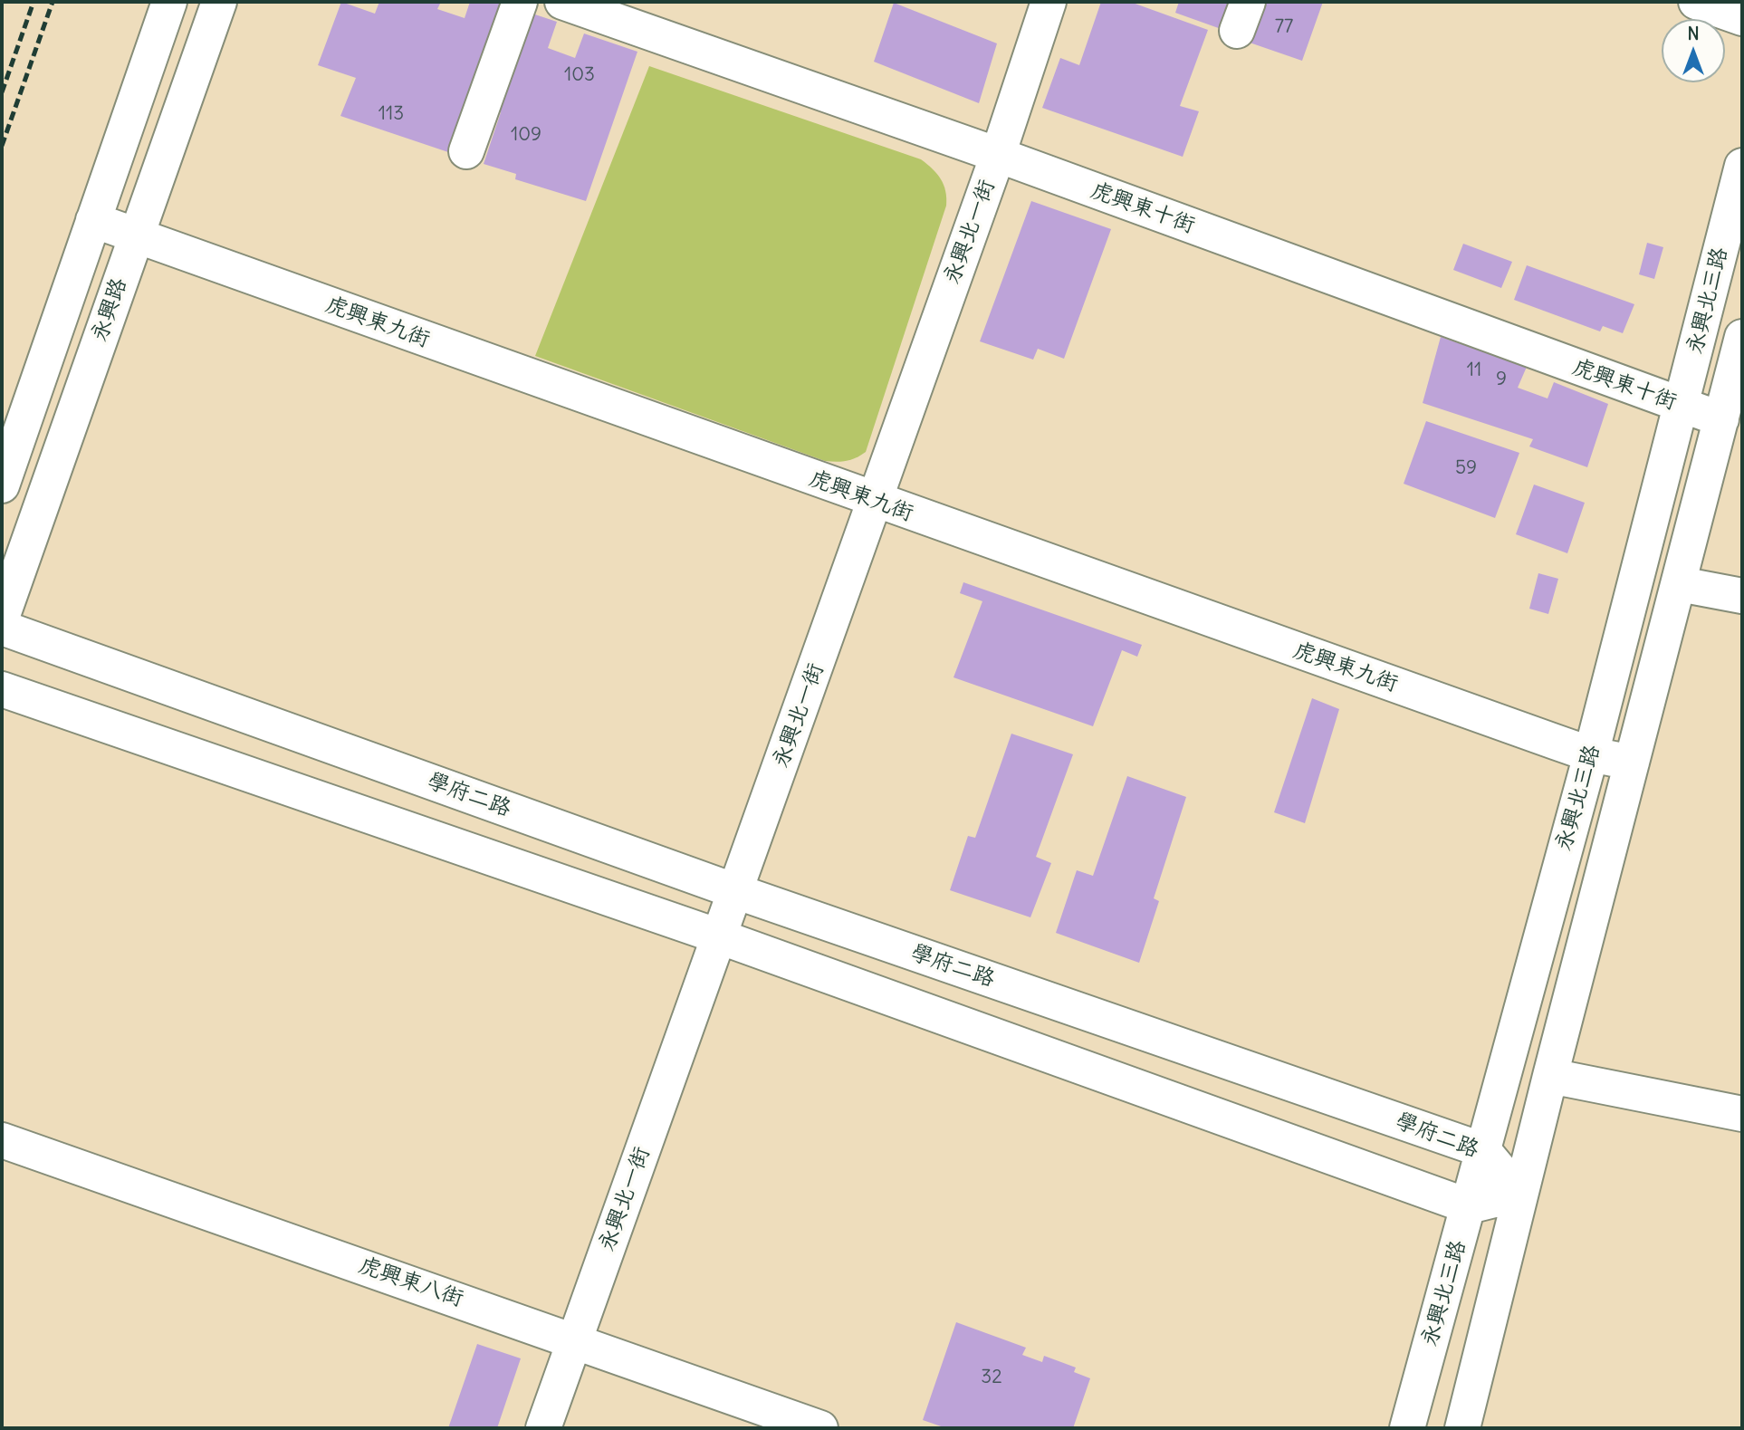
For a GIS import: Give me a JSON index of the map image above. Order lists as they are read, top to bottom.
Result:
{
  "streets": {
    "street": [
      "虎興東十街",
      "永興北一街",
      "永興北三路",
      "永興路",
      "虎興東九街",
      "學府二路",
      "虎興東八街"
    ]
  },
  "crossings": [
    ["虎興東十街", "永興北一街"],
    ["虎興東十街", "永興北三路"],
    ["永興北一街", "虎興東九街"],
    ["永興北一街", "學府二路"],
    ["永興北一街", "虎興東八街"],
    ["永興北三路", "虎興東九街"],
    ["永興北三路", "學府二路"],
    ["永興路", "虎興東九街"]
  ],
  "house_numbers": [
    "77",
    "103",
    "113",
    "109",
    "11",
    "9",
    "59",
    "32"
  ],
  "north": "top"
}
